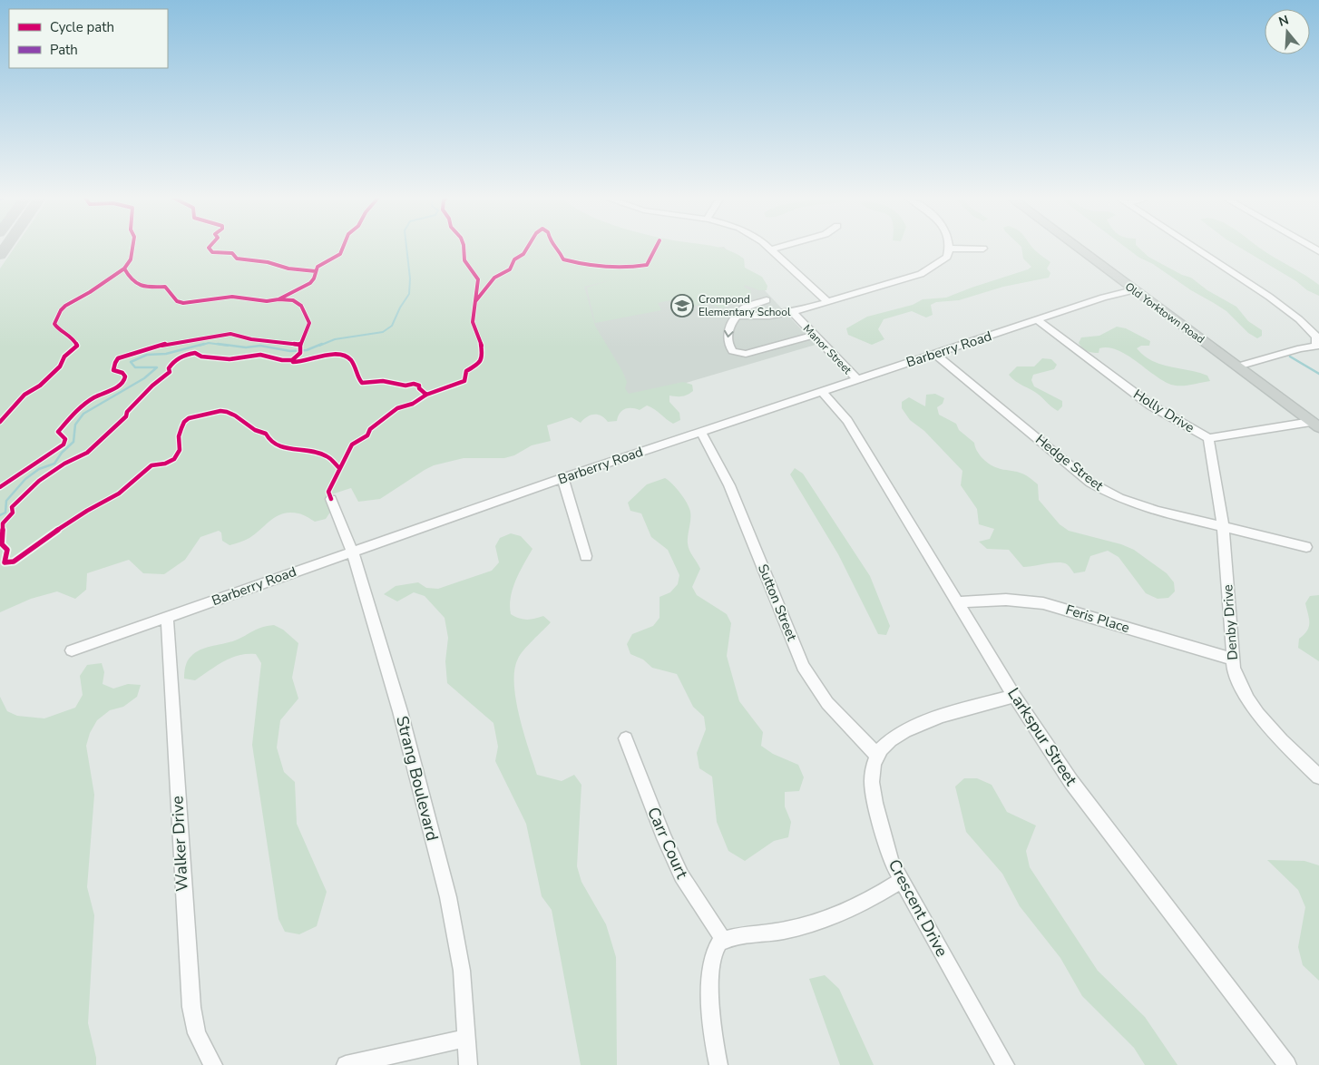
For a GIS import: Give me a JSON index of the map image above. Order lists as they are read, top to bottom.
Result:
{
  "streets": {
    "main road": ["Old Yorktown Road"],
    "street": [
      "Manor Street",
      "Barberry Road",
      "Holly Drive",
      "Hedge Street",
      "Sutton Street",
      "Feris Place",
      "Denby Drive",
      "Larkspur Street",
      "Strang Boulevard",
      "Carr Court",
      "Walker Drive",
      "Crescent Drive"
    ]
  },
  "crossings": [
    ["Old Yorktown Road", "Barberry Road"],
    ["Old Yorktown Road", "Holly Drive"],
    ["Manor Street", "Barberry Road"],
    ["Barberry Road", "Holly Drive"],
    ["Barberry Road", "Hedge Street"],
    ["Barberry Road", "Sutton Street"],
    ["Barberry Road", "Larkspur Street"],
    ["Barberry Road", "Strang Boulevard"],
    ["Barberry Road", "Walker Drive"],
    ["Holly Drive", "Denby Drive"],
    ["Hedge Street", "Denby Drive"],
    ["Sutton Street", "Crescent Drive"],
    ["Feris Place", "Denby Drive"],
    ["Feris Place", "Larkspur Street"],
    ["Larkspur Street", "Crescent Drive"]
  ],
  "places": {
    "school or university": ["Crompond Elementary School"]
  },
  "legend": ["Cycle path", "Path"],
  "north": "top"
}
